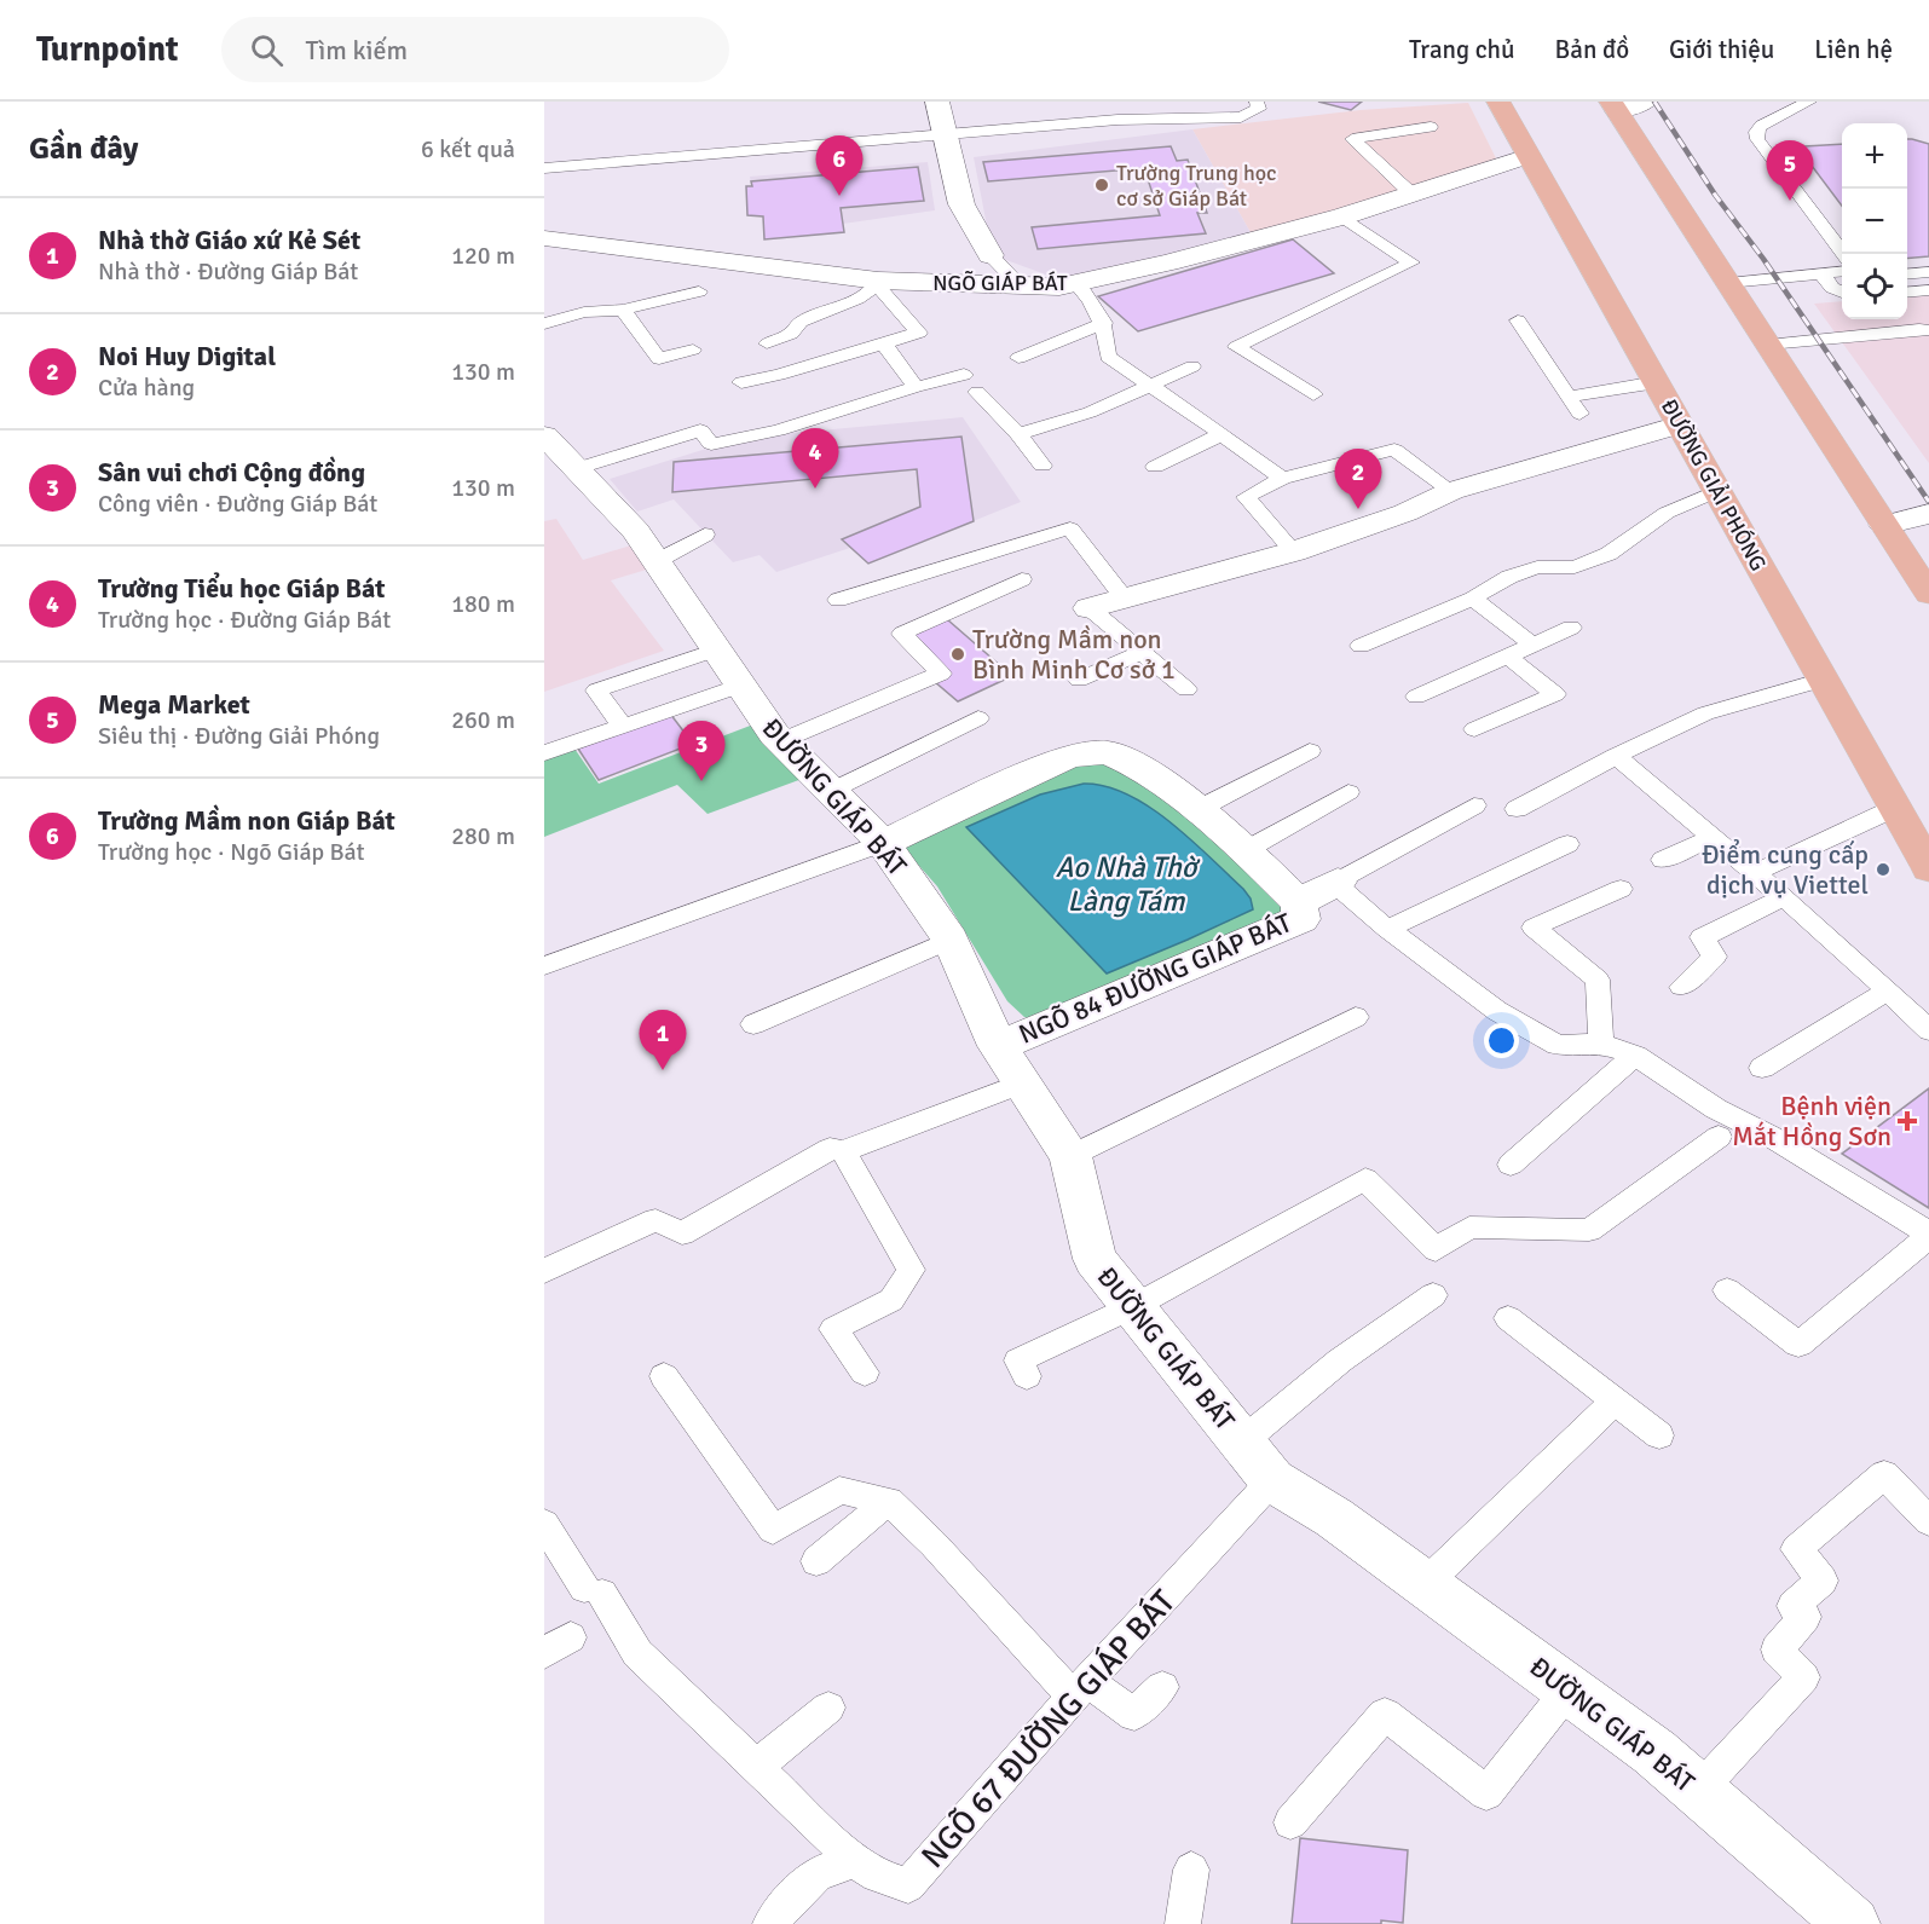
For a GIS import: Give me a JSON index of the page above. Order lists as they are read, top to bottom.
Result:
{
  "streets": {
    "main road": ["ĐƯỜNG GIẢI PHÓNG"],
    "street": ["NGÕ GIÁP BÁT", "ĐƯỜNG GIÁP BÁT", "NGÕ 84 ĐƯỜNG GIÁP BÁT"],
    "lane": ["NGÕ 67 ĐƯỜNG GIÁP BÁT"]
  },
  "crossings": [
    ["NGÕ GIÁP BÁT", "ĐƯỜNG GIẢI PHÓNG"],
    ["ĐƯỜNG GIÁP BÁT", "NGÕ 84 ĐƯỜNG GIÁP BÁT"],
    ["ĐƯỜNG GIÁP BÁT", "NGÕ 67 ĐƯỜNG GIÁP BÁT"]
  ],
  "water": ["Ao Nhà Thờ Làng Tám"],
  "places": {
    "other": ["Trường Trung học cơ sở Giáp Bát", "Trường Mầm non Bình Minh Cơ sở 1", "Điểm cung cấp dịch vụ Viettel"],
    "health": ["Bệnh viện Mắt Hồng Sơn"]
  },
  "page": {
    "header": "Turnpoint",
    "search": "Tìm kiếm",
    "nav": [
      "Trang chủ",
      "Bản đồ",
      "Giới thiệu",
      "Liên hệ"
    ],
    "heading": ["Gần đây", "6 kết quả"],
    "map_buttons": ["+", "−"],
    "pins": [
      "6",
      "5",
      "4",
      "2",
      "3",
      "1"
    ],
    "list": [
      {
        "mark": "1",
        "name": "Nhà thờ Giáo xứ Kẻ Sét",
        "note": "Nhà thờ · Đường Giáp Bát",
        "value": "120 m"
      },
      {
        "mark": "2",
        "name": "Noi Huy Digital",
        "note": "Cửa hàng",
        "value": "130 m"
      },
      {
        "mark": "3",
        "name": "Sân vui chơi Cộng đồng",
        "note": "Công viên · Đường Giáp Bát",
        "value": "130 m"
      },
      {
        "mark": "4",
        "name": "Trường Tiểu học Giáp Bát",
        "note": "Trường học · Đường Giáp Bát",
        "value": "180 m"
      },
      {
        "mark": "5",
        "name": "Mega Market",
        "note": "Siêu thị · Đường Giải Phóng",
        "value": "260 m"
      },
      {
        "mark": "6",
        "name": "Trường Mầm non Giáp Bát",
        "note": "Trường học · Ngõ Giáp Bát",
        "value": "280 m"
      }
    ]
  }
}
